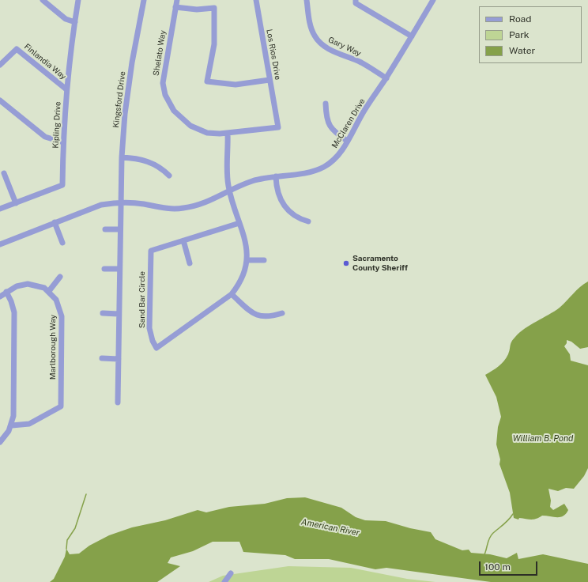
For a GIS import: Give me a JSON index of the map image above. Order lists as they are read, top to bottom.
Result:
{
  "streets": {
    "street": [
      "Gary Way",
      "Shelato Way",
      "Los Rios Drive",
      "Finlandia Way",
      "Kingsford Drive",
      "McClaren Drive",
      "Kipling Drive",
      "Sand Bar Circle",
      "Marlborough Way"
    ]
  },
  "crossings": [
    ["Gary Way", "McClaren Drive"],
    ["Shelato Way", "Los Rios Drive"],
    ["Finlandia Way", "Kipling Drive"],
    ["Kingsford Drive", "McClaren Drive"]
  ],
  "water": ["William B. Pond", "American River"],
  "places": ["Sacramento County Sheriff"],
  "legend": ["Road", "Park", "Water"],
  "scale_bar": "100 m"
}
